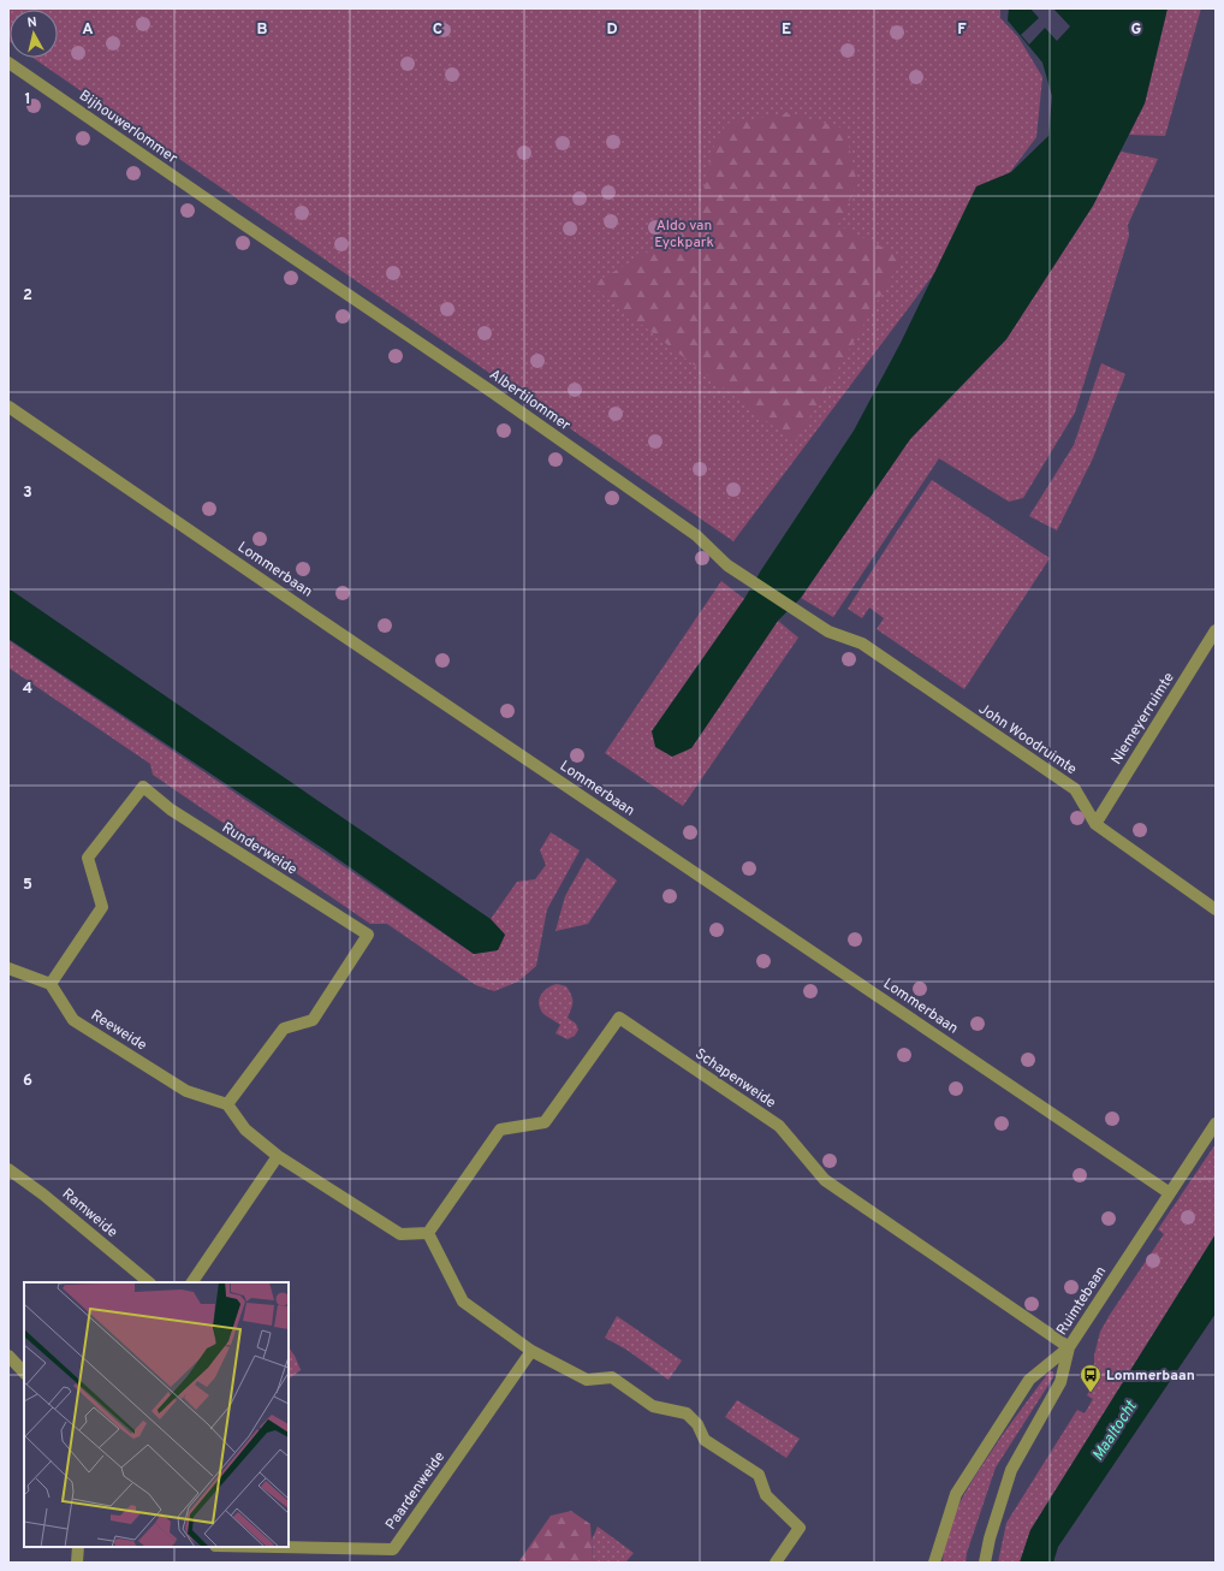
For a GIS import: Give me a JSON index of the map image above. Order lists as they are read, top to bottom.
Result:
{
  "streets": {
    "street": [
      "Bijhouwerlommer",
      "Albertilommer",
      "Lommerbaan",
      "Niemeyerruimte",
      "John Woodruimte",
      "Runderweide",
      "Reeweide",
      "Schapenweide",
      "Ramweide",
      "Ruimtebaan",
      "Paardenweide"
    ]
  },
  "crossings": [
    ["Bijhouwerlommer", "Albertilommer"],
    ["Albertilommer", "John Woodruimte"],
    ["Lommerbaan", "Ruimtebaan"],
    ["Niemeyerruimte", "John Woodruimte"],
    ["Runderweide", "Reeweide"],
    ["Schapenweide", "Ruimtebaan"]
  ],
  "water": ["Maaltocht"],
  "parks": ["Aldo van Eyckpark"],
  "places": {
    "bus stop": ["Lommerbaan"]
  },
  "north": "top",
  "grid": {
    "columns": [
      "A",
      "B",
      "C",
      "D",
      "E",
      "F",
      "G"
    ],
    "rows": [
      "1",
      "2",
      "3",
      "4",
      "5",
      "6"
    ]
  }
}
